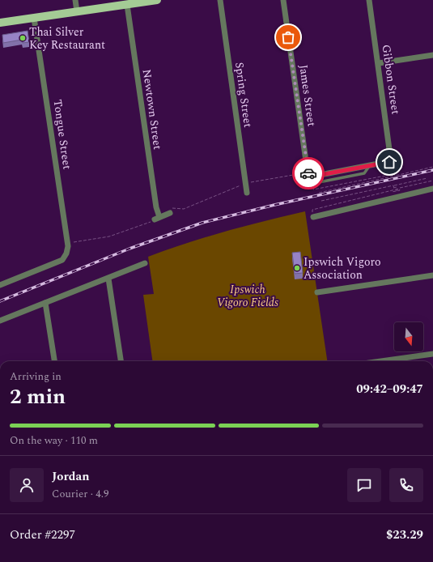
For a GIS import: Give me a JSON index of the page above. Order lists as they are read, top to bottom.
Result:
{
  "streets": {
    "street": [
      "Gibbon Street",
      "Spring Street",
      "James Street",
      "Newtown Street",
      "Tongue Street"
    ]
  },
  "parks": ["Ipswich Vigoro Fields"],
  "places": ["Thai Silver Key Restaurant", "Ipswich Vigoro Association"],
  "north": "bottom",
  "page": {
    "heading": ["2 min", "Arriving in", "09:42–09:47"],
    "panel": [
      "Jordan",
      "Courier · 4.9",
      "Order #2297",
      "$23.29"
    ],
    "bar": "On the way · 110 m"
  }
}
